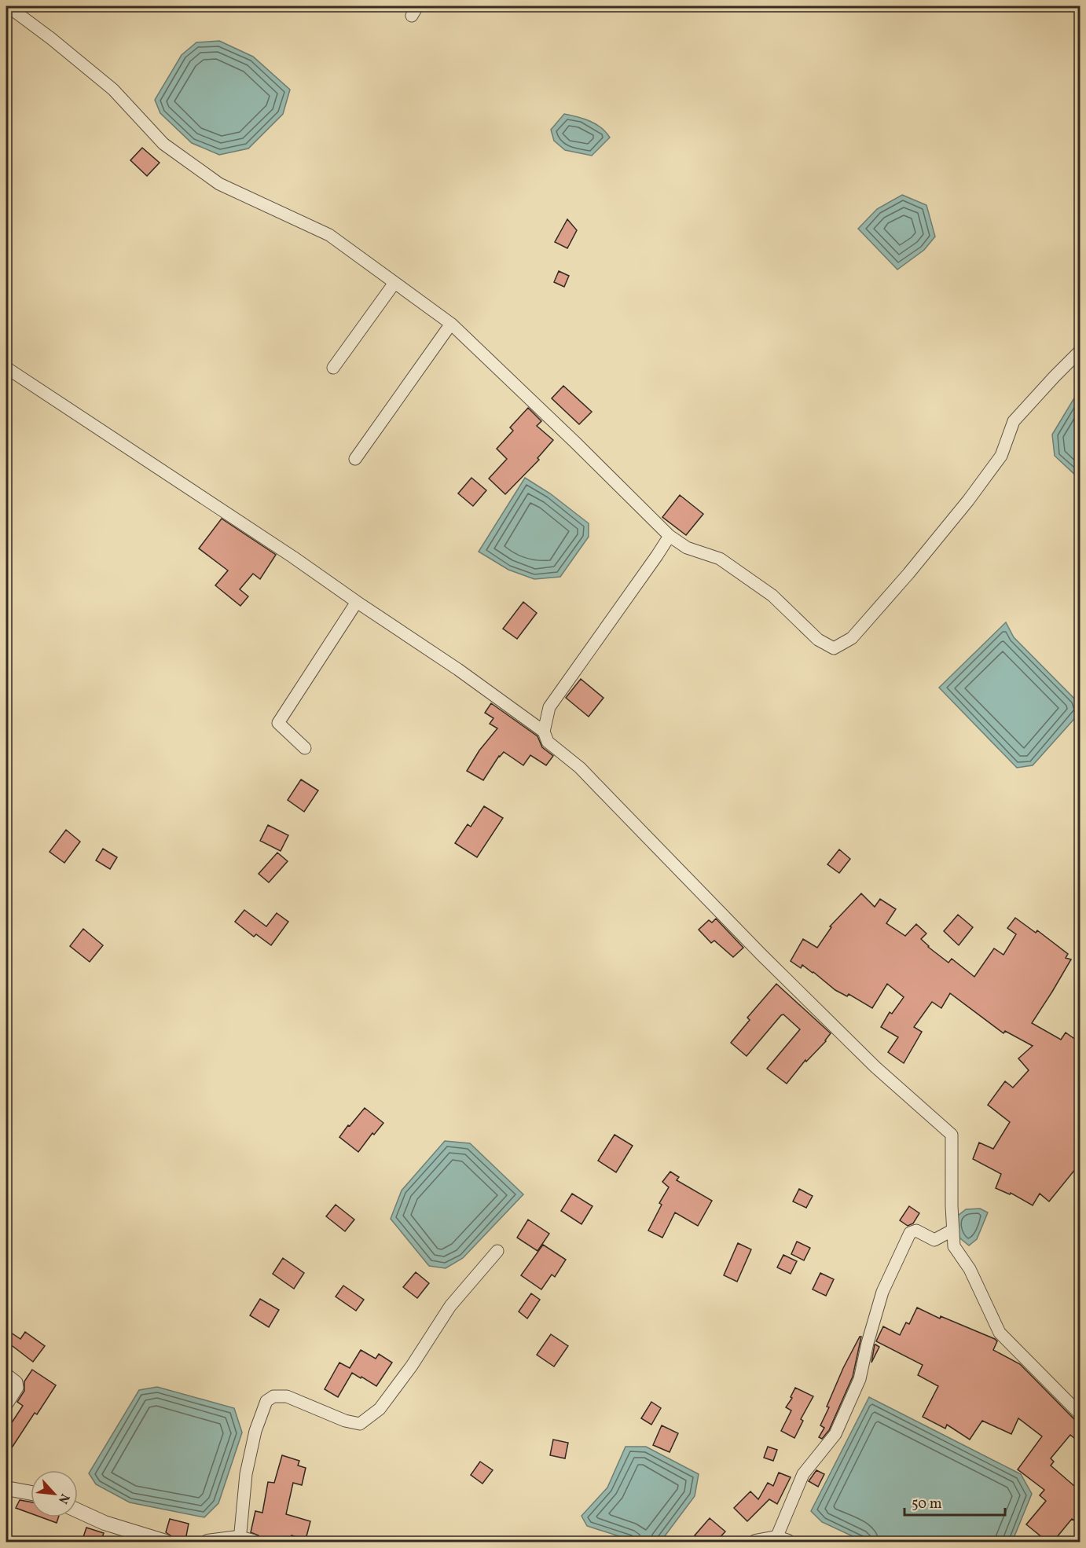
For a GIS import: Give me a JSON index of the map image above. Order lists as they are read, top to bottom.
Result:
{
  "scale_bar": "50 m",
  "north": "bottom right"
}
